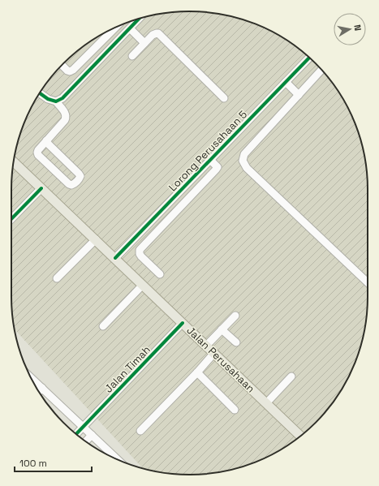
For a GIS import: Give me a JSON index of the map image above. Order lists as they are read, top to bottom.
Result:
{
  "streets": {
    "main road": ["Jalan Perusahaan"],
    "street": ["Lorong Perusahaan 5", "Jalan Timah"]
  },
  "crossings": [
    ["Lorong Perusahaan 5", "Jalan Perusahaan"],
    ["Jalan Perusahaan", "Jalan Timah"]
  ],
  "scale_bar": "100 m",
  "north": "right"
}
